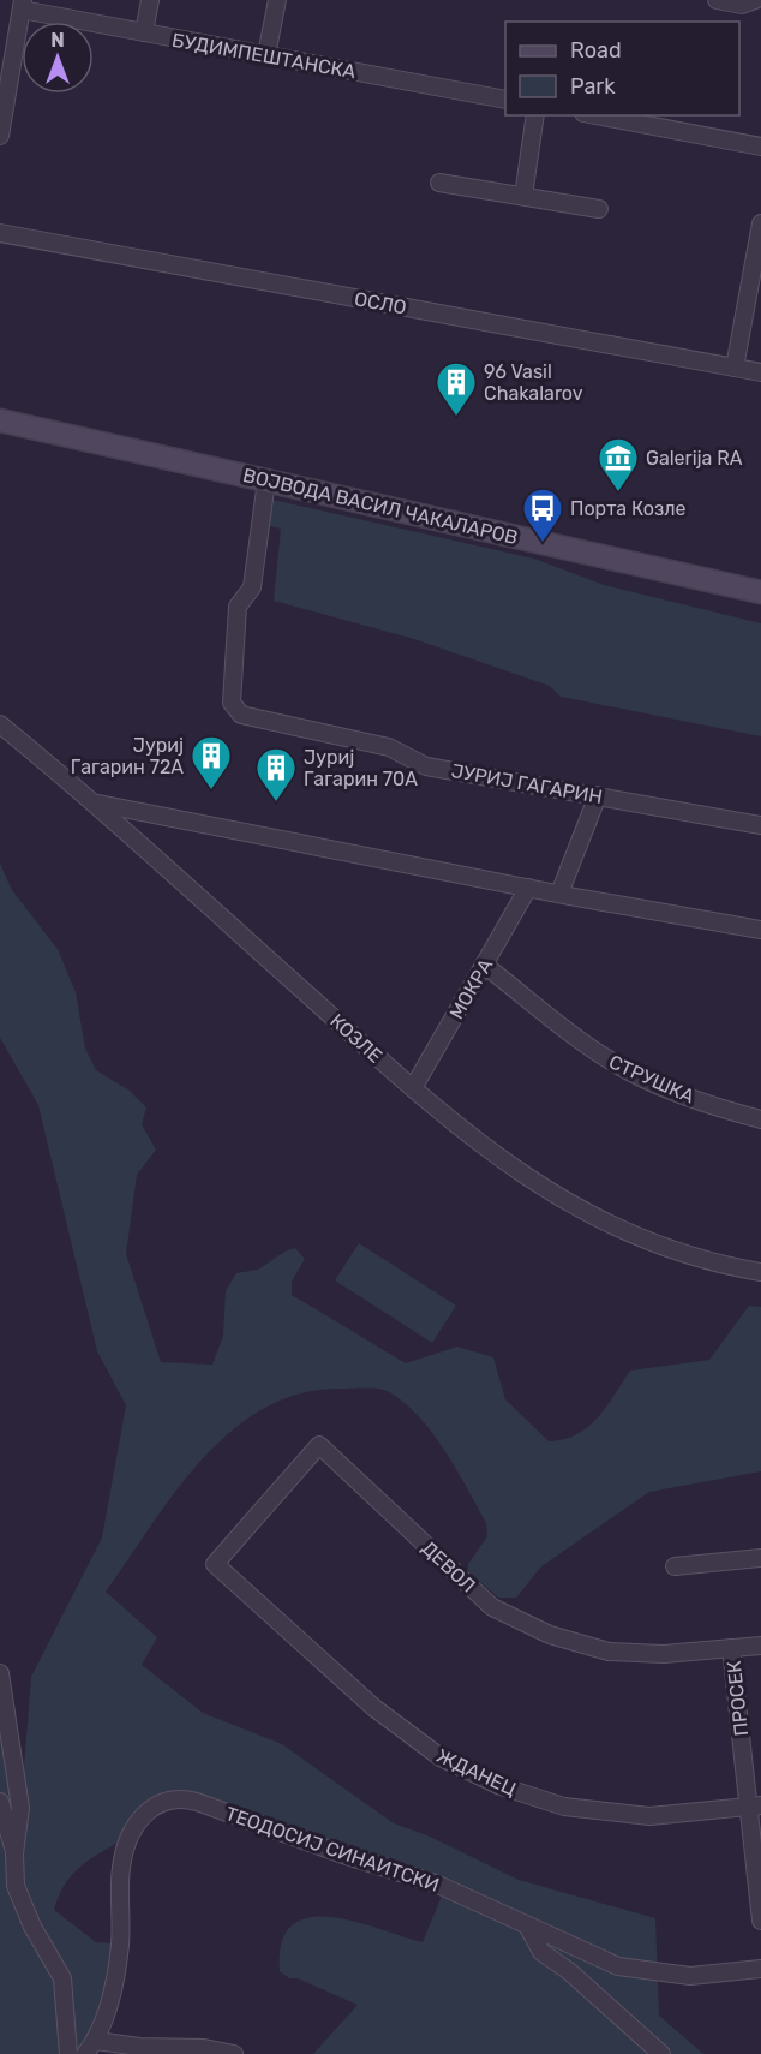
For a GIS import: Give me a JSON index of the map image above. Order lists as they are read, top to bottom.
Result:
{
  "streets": {
    "street": [
      "БУДИМПЕШТАНСКА",
      "ОСЛО",
      "ВОЈВОДА ВАСИЛ ЧАКАЛАРОВ",
      "ЈУРИЈ ГАГАРИН",
      "МОКРА",
      "КОЗЛЕ",
      "СТРУШКА",
      "ДЕВОЛ",
      "ПРОСЕК",
      "ЖДАНЕЦ",
      "ТЕОДОСИЈ СИНАИТСКИ"
    ]
  },
  "crossings": [
    ["ВОЈВОДА ВАСИЛ ЧАКАЛАРОВ", "ЈУРИЈ ГАГАРИН"],
    ["МОКРА", "КОЗЛЕ"],
    ["МОКРА", "СТРУШКА"],
    ["ДЕВОЛ", "ПРОСЕК"],
    ["ДЕВОЛ", "ЖДАНЕЦ"],
    ["ПРОСЕК", "ЖДАНЕЦ"]
  ],
  "places": {
    "building": ["96 Vasil Chakalarov", "Јуриј Гагарин 72А", "Јуриј Гагарин 70А"],
    "museum": ["Galerija RA"],
    "bus stop": ["Порта Козле"]
  },
  "legend": ["Road", "Park"],
  "north": "top"
}
